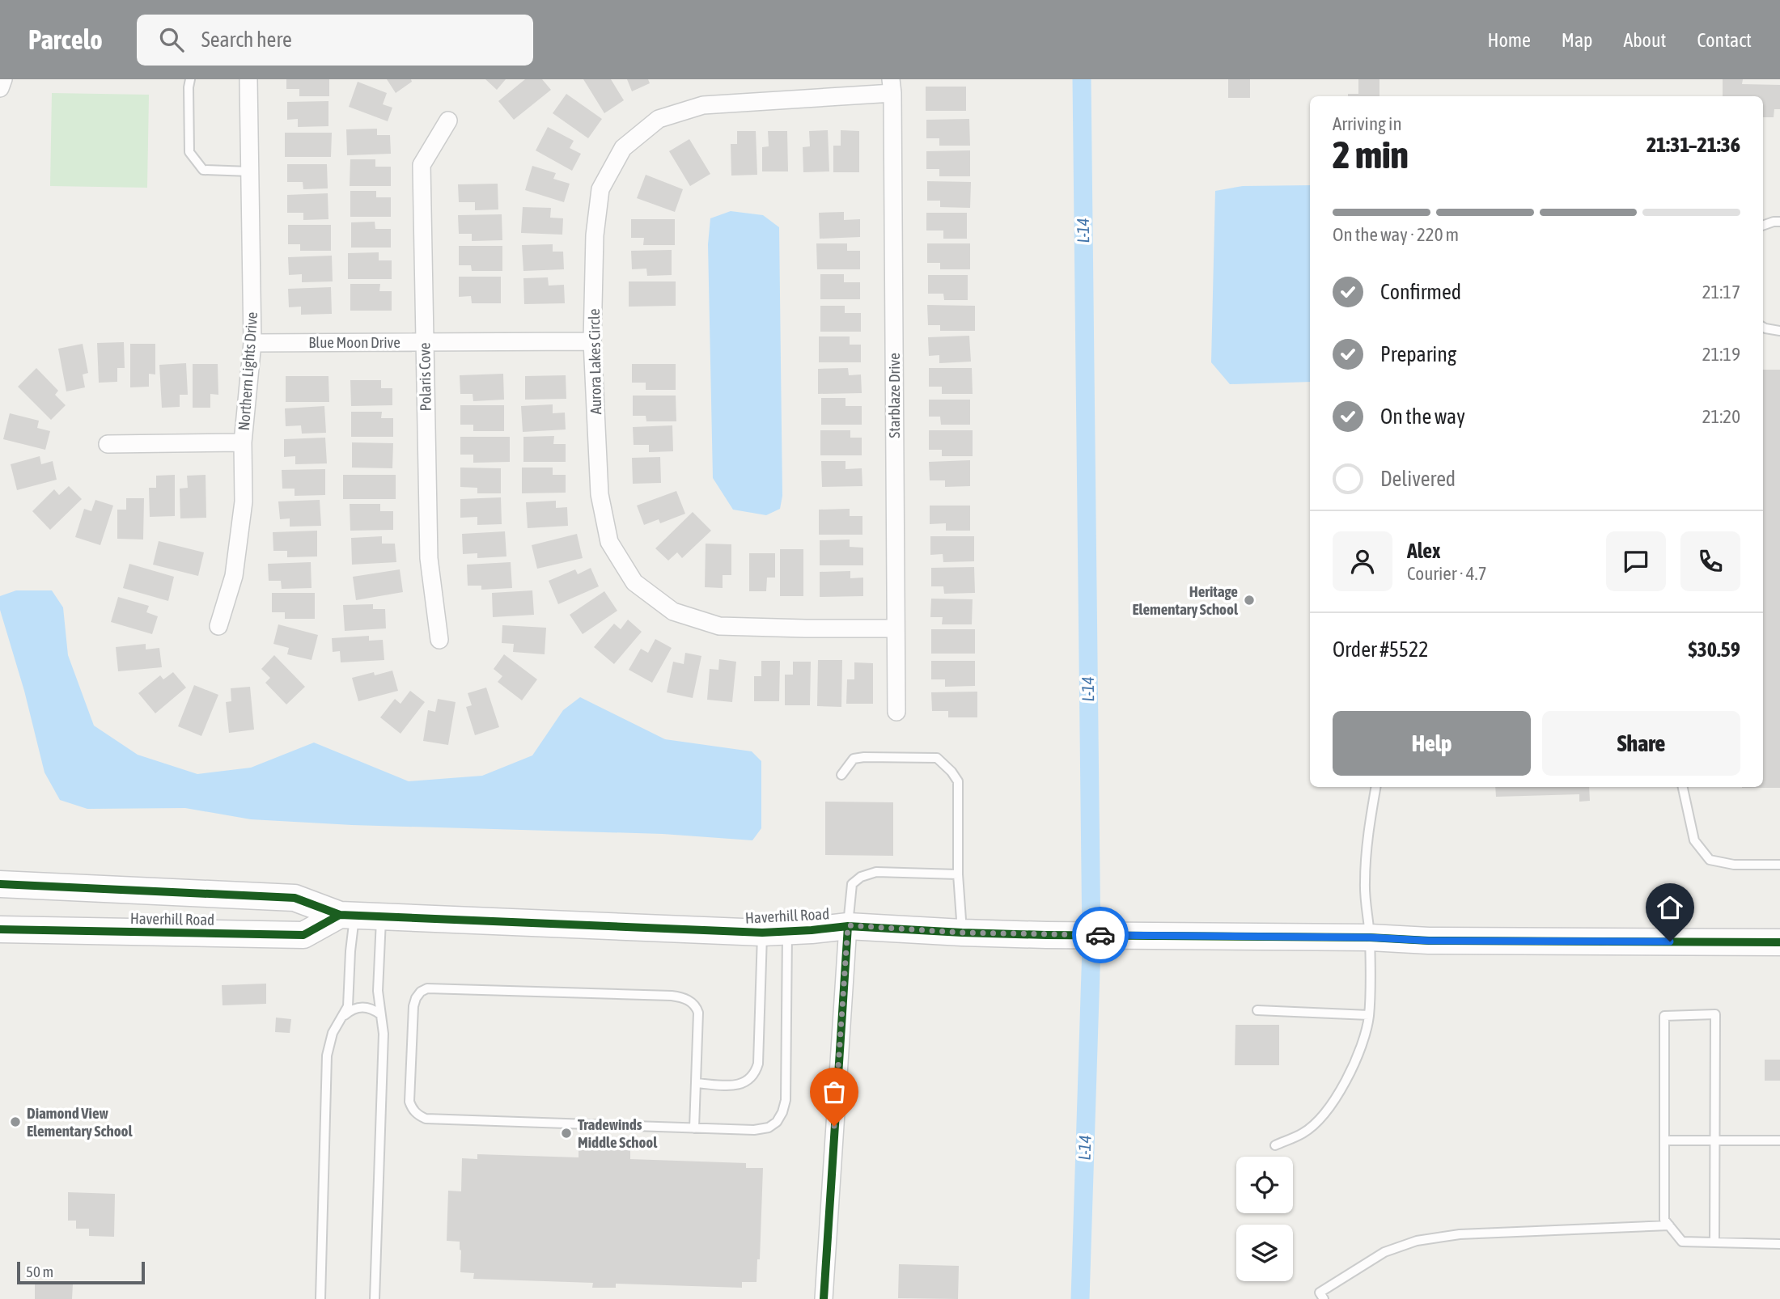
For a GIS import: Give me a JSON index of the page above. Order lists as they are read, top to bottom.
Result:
{
  "streets": {
    "street": [
      "Blue Moon Drive",
      "Aurora Lakes Circle",
      "Northern Lights Drive",
      "Polaris Cove",
      "Starblaze Drive",
      "Haverhill Road"
    ]
  },
  "crossings": [
    ["Blue Moon Drive", "Aurora Lakes Circle"],
    ["Blue Moon Drive", "Northern Lights Drive"],
    ["Blue Moon Drive", "Polaris Cove"],
    ["Aurora Lakes Circle", "Starblaze Drive"]
  ],
  "water": ["L-14"],
  "places": ["Heritage Elementary School", "Diamond View Elementary School", "Tradewinds Middle School"],
  "scale_bar": "50 m",
  "page": {
    "header": "Parcelo",
    "search": "Search here",
    "nav": [
      "Home",
      "Map",
      "About",
      "Contact"
    ],
    "heading": ["2 min", "Arriving in", "21:31–21:36"],
    "panel": [
      "Alex",
      "Courier · 4.7",
      "Order #5522",
      "$30.59"
    ],
    "bar": "On the way · 220 m",
    "list": [
      ["Confirmed", "21:17"],
      ["Preparing", "21:19"],
      ["On the way", "21:20"],
      "Delivered"
    ],
    "buttons": ["Help", "Share"],
    "scale": "50 m"
  }
}
